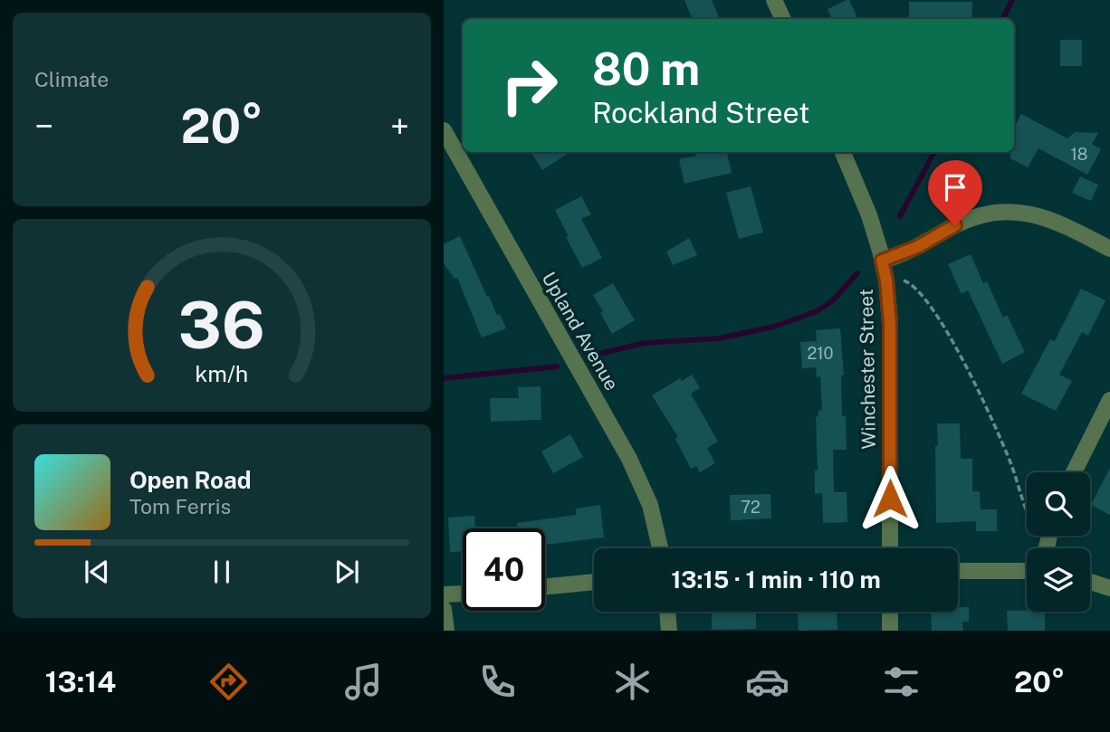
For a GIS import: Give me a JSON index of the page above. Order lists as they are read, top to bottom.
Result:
{
  "streets": {
    "street": ["Upland Avenue", "Winchester Street"]
  },
  "house_numbers": ["18", "210", "72"],
  "page": {
    "tile": "Climate",
    "turn": ["80 m", "Rockland Street"],
    "heat": ["−", "20°", "+"],
    "song": ["Open Road", "Tom Ferris"],
    "limit": "40",
    "trip": "13:15 · 1 min · 110 m",
    "tabs": ["13:14", "20°"],
    "gauge": ["36", "km/h"]
  }
}
